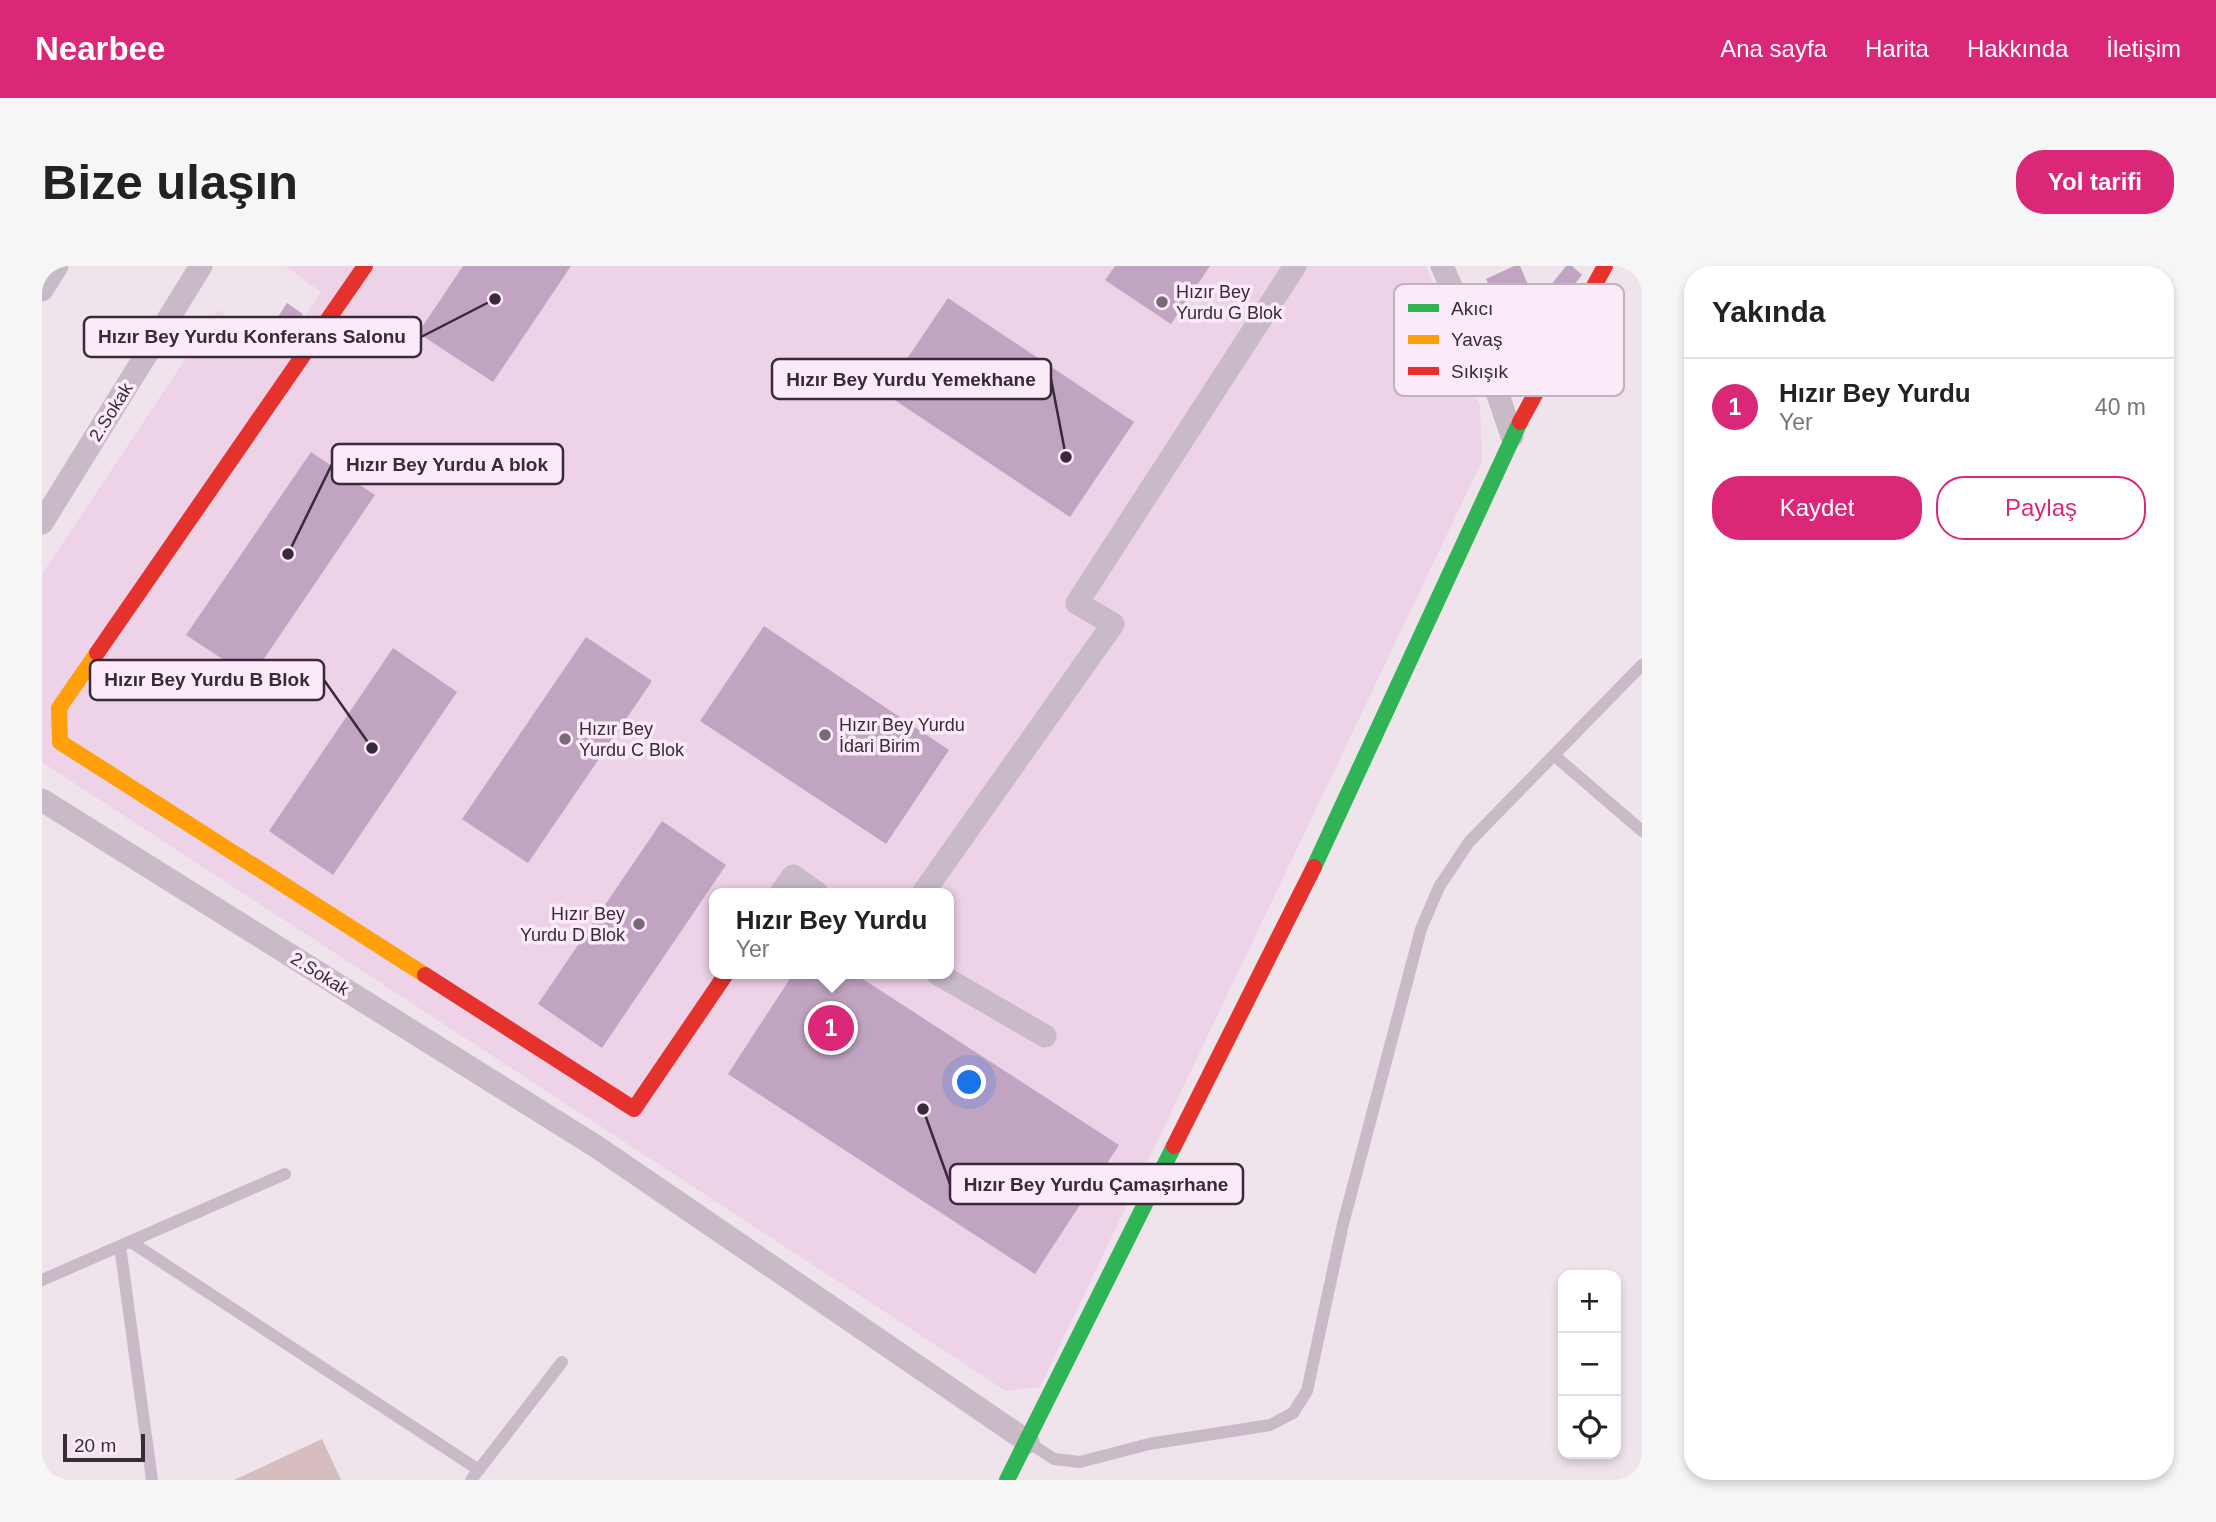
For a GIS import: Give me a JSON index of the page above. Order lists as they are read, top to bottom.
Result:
{
  "streets": {
    "street": ["2.Sokak"]
  },
  "places": [
    "Hızır Bey Yurdu Konferans Salonu",
    "Hızır Bey Yurdu G Blok",
    "Hızır Bey Yurdu Yemekhane",
    "Hızır Bey Yurdu A blok",
    "Hızır Bey Yurdu İdari Birim",
    "Hızır Bey Yurdu C Blok",
    "Hızır Bey Yurdu B Blok",
    "Hızır Bey Yurdu D Blok",
    "Hızır Bey Yurdu Çamaşırhane"
  ],
  "legend": ["Akıcı", "Yavaş", "Sıkışık"],
  "scale_bar": "20 m",
  "page": {
    "header": "Nearbee",
    "nav": [
      "Ana sayfa",
      "Harita",
      "Hakkında",
      "İletişim"
    ],
    "buttons": [
      "Yol tarifi",
      ["Kaydet", "Paylaş"]
    ],
    "title": "Bize ulaşın",
    "heading": "Yakında",
    "list": [
      {
        "mark": "1",
        "name": "Hızır Bey Yurdu",
        "note": "Yer",
        "value": "40 m"
      }
    ],
    "popup": ["Hızır Bey Yurdu", "Yer"],
    "pins": "1",
    "map_buttons": ["+", "−"],
    "scale": "20 m"
  }
}
